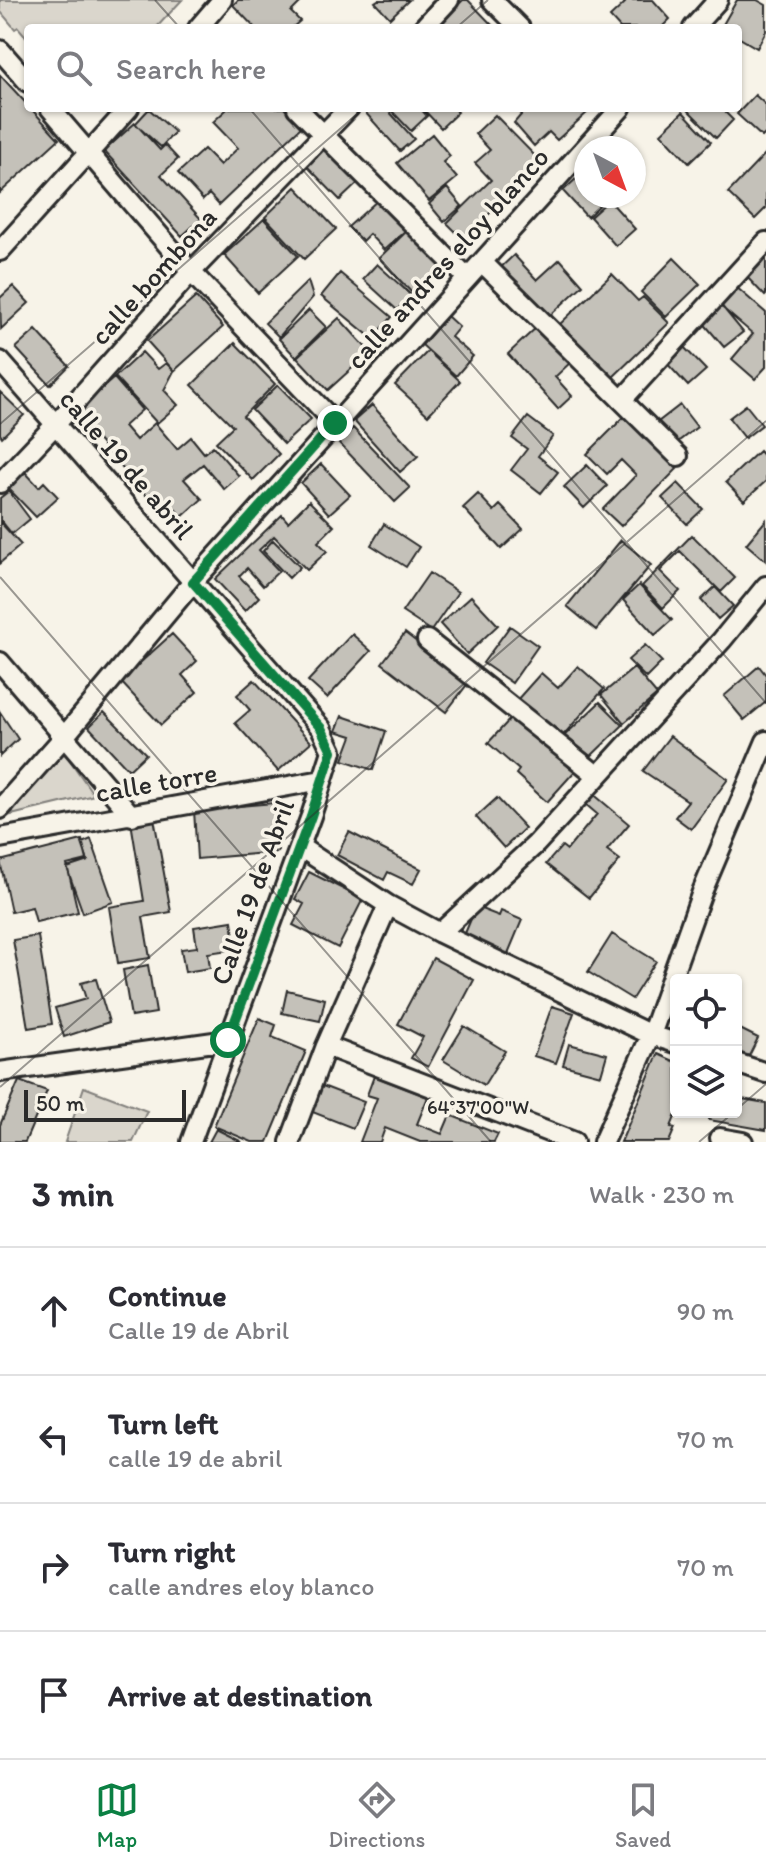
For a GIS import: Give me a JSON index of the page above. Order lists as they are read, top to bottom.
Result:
{
  "streets": {
    "street": [
      "calle andres eloy blanco",
      "calle bombona",
      "calle 19 de abril",
      "calle torre",
      "Calle 19 de Abril"
    ]
  },
  "crossings": [
    ["calle andres eloy blanco", "calle 19 de abril"],
    ["calle bombona", "calle 19 de abril"],
    ["calle 19 de abril", "Calle 19 de Abril"],
    ["calle torre", "Calle 19 de Abril"]
  ],
  "scale_bar": "50 m",
  "north": "bottom right",
  "page": {
    "search": "Search here",
    "scale": "50 m",
    "heading": ["3 min", "Walk · 230 m"],
    "list": [
      ["Continue", "Calle 19 de Abril", "90 m"],
      ["Turn left", "calle 19 de abril", "70 m"],
      ["Turn right", "calle andres eloy blanco", "70 m"],
      "Arrive at destination"
    ],
    "nav": ["Map", "Directions", "Saved"]
  },
  "coordinates": ["64°37'00\"W"]
}
